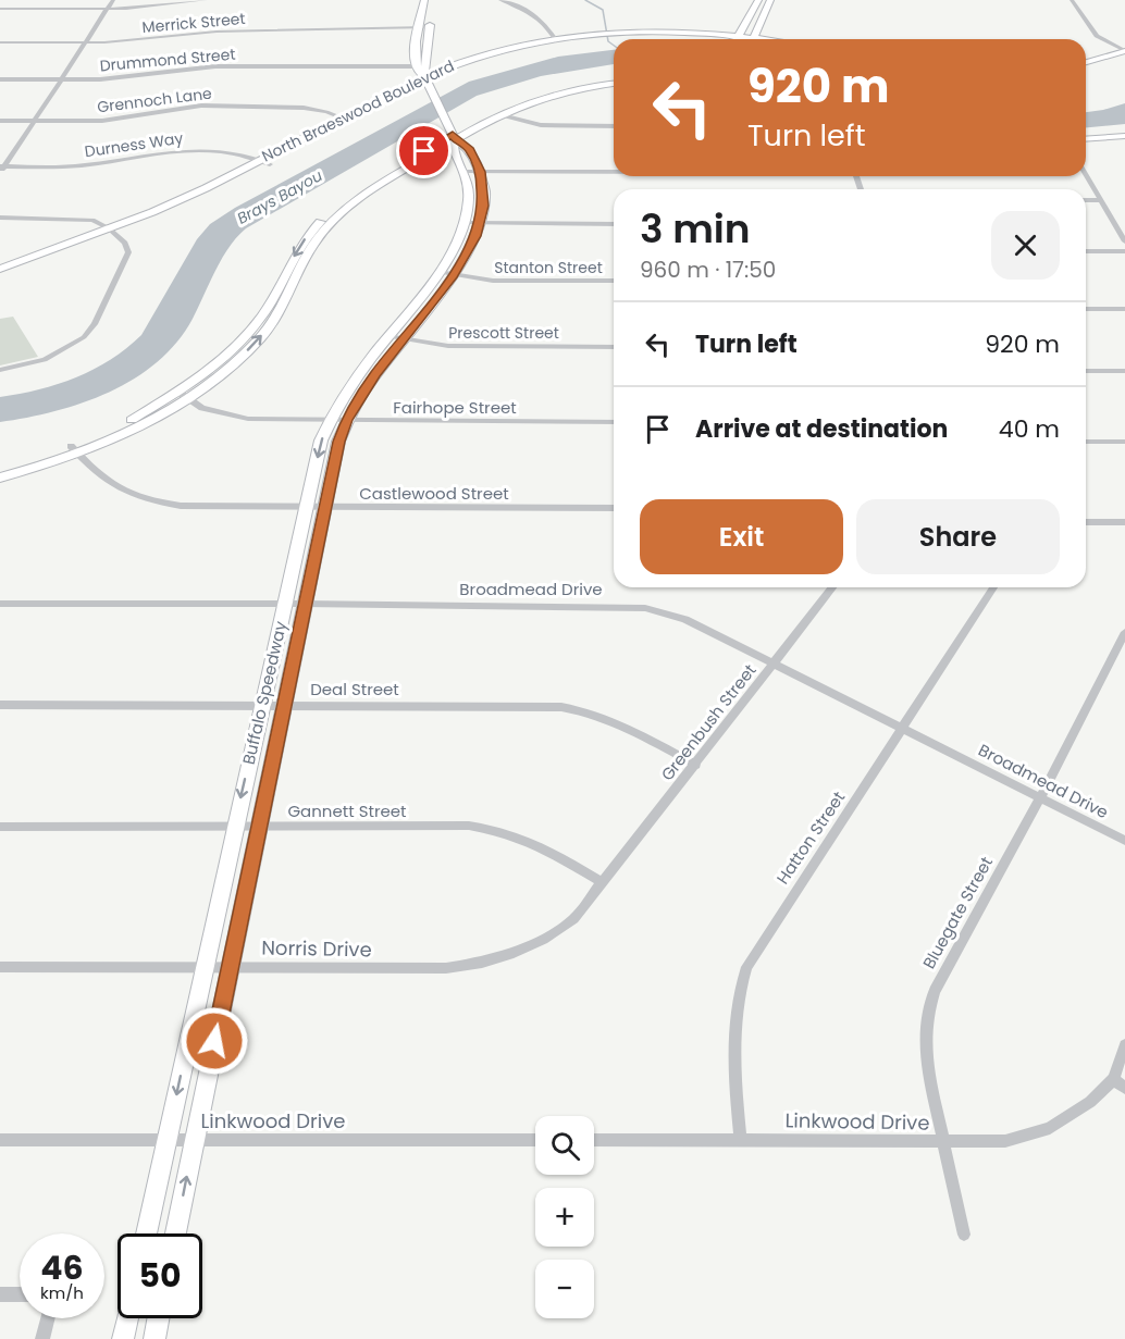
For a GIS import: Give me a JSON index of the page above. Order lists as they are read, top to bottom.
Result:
{
  "streets": {
    "main road": ["North Braeswood Boulevard", "Buffalo Speedway"],
    "street": [
      "Merrick Street",
      "Drummond Street",
      "Grennoch Lane",
      "Durness Way",
      "Stanton Street",
      "Prescott Street",
      "Fairhope Street",
      "Castlewood Street",
      "Broadmead Drive",
      "Deal Street",
      "Greenbush Street",
      "Gannett Street",
      "Hatton Street",
      "Bluegate Street",
      "Norris Drive",
      "Linkwood Drive"
    ]
  },
  "crossings": [
    ["Drummond Street", "Buffalo Speedway"],
    ["Grennoch Lane", "North Braeswood Boulevard"],
    ["North Braeswood Boulevard", "Durness Way"],
    ["North Braeswood Boulevard", "Buffalo Speedway"],
    ["Stanton Street", "Buffalo Speedway"],
    ["Prescott Street", "Buffalo Speedway"],
    ["Fairhope Street", "Buffalo Speedway"],
    ["Castlewood Street", "Buffalo Speedway"],
    ["Broadmead Drive", "Buffalo Speedway"],
    ["Broadmead Drive", "Greenbush Street"],
    ["Broadmead Drive", "Hatton Street"],
    ["Broadmead Drive", "Bluegate Street"],
    ["Deal Street", "Buffalo Speedway"],
    ["Deal Street", "Greenbush Street"],
    ["Buffalo Speedway", "Gannett Street"],
    ["Buffalo Speedway", "Norris Drive"],
    ["Buffalo Speedway", "Linkwood Drive"],
    ["Greenbush Street", "Gannett Street"],
    ["Greenbush Street", "Norris Drive"],
    ["Gannett Street", "Norris Drive"],
    ["Hatton Street", "Linkwood Drive"],
    ["Bluegate Street", "Linkwood Drive"]
  ],
  "water": ["Brays Bayou"],
  "page": {
    "turn": ["920 m", "Turn left"],
    "heading": ["3 min", "960 m · 17:50"],
    "list": [
      {
        "name": "Turn left",
        "value": "920 m"
      },
      {
        "name": "Arrive at destination",
        "value": "40 m"
      }
    ],
    "buttons": ["Exit", "Share"],
    "map_buttons": ["+", "−"],
    "speed": "46 km/h",
    "limit": "50"
  }
}
